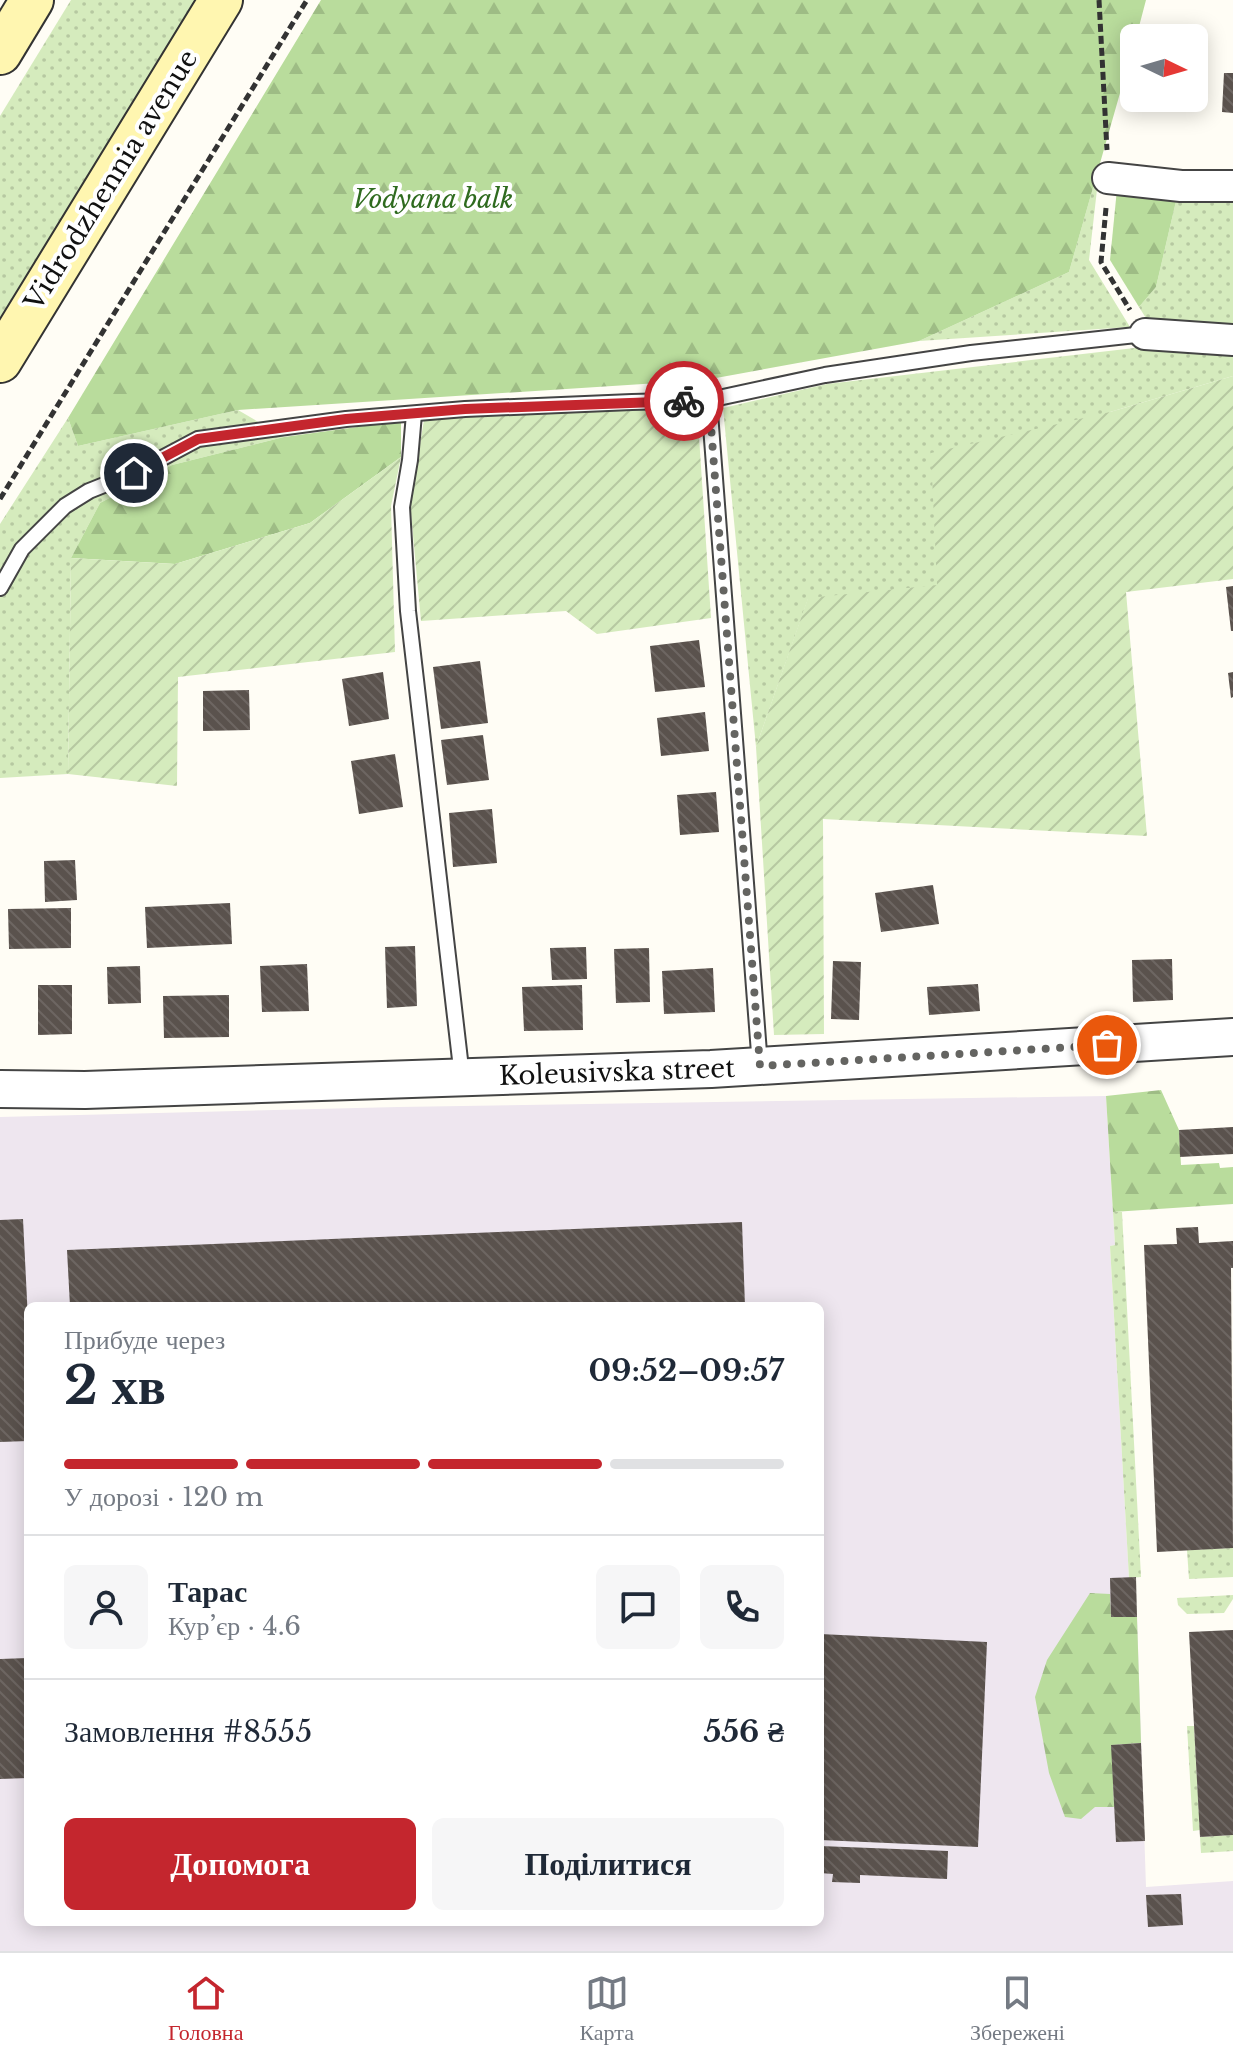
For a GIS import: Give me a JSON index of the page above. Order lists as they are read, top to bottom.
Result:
{
  "streets": {
    "main road": ["Vidrodzhennia avenue"],
    "street": ["Koleusivska street"]
  },
  "parks": ["Vodyana balk"],
  "north": "right",
  "page": {
    "heading": ["2 хв", "Прибуде через", "09:52–09:57"],
    "panel": [
      "Тарас",
      "Кур’єр · 4.6",
      "Замовлення #8555",
      "556 ₴"
    ],
    "bar": "У дорозі · 120 m",
    "buttons": ["Допомога", "Поділитися"],
    "tabs": ["Головна", "Карта", "Збережені"]
  }
}
